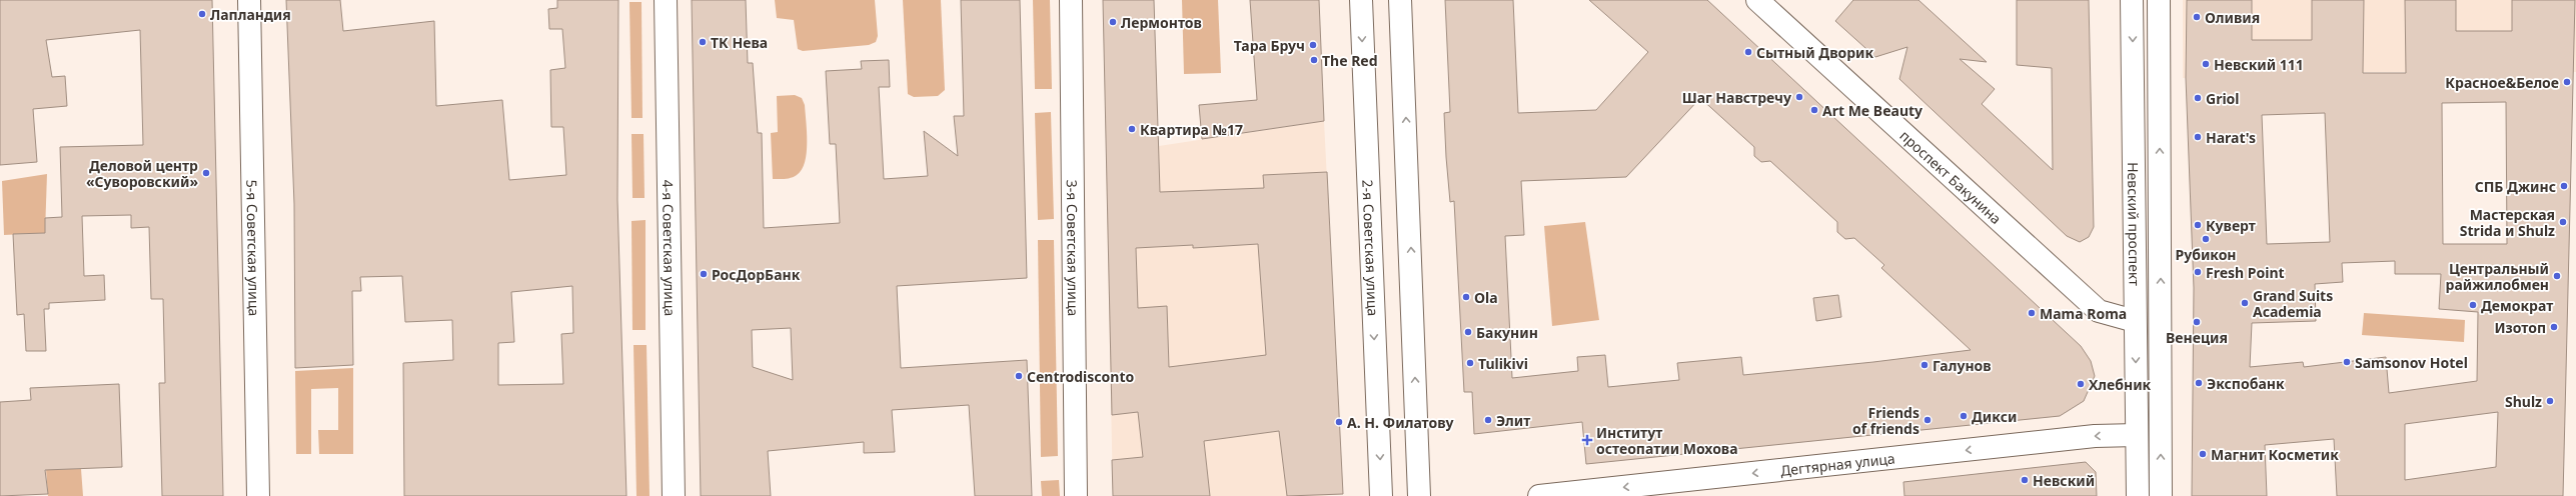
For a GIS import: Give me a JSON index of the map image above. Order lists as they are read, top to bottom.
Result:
{
  "streets": {
    "street": [
      "проспект Бакунина",
      "Невский проспект",
      "5-я Советская улица",
      "4-я Советская улица",
      "3-я Советская улица",
      "2-я Советская улица",
      "Дегтярная улица"
    ]
  },
  "crossings": [
    ["проспект Бакунина", "Невский проспект"],
    ["Невский проспект", "Дегтярная улица"]
  ],
  "one_way": ["Дегтярная улица"],
  "places": {
    "other": [
      "Лапландия",
      "Оливия",
      "Лермонтов",
      "ТК Нева",
      "Тара Бруч",
      "Сытный Дворик",
      "The Red",
      "Невский 111",
      "Красное&Белое",
      "Шаг Навстречу",
      "Griol",
      "Art Me Beauty",
      "Квартира №17",
      "Harat's",
      "Деловой центр «Суворовский»",
      "СПБ Джинс",
      "Мастерская Strida и Shulz",
      "Куверт",
      "Рубикон",
      "Fresh Point",
      "РосДорБанк",
      "Центральный райжилобмен",
      "Ola",
      "Grand Suits Academia",
      "Демократ",
      "Mama Roma",
      "Венеция",
      "Изотоп",
      "Бакунин",
      "Samsonov Hotel",
      "Tulikivi",
      "Галунов",
      "Centrodisconto",
      "Экспобанк",
      "Хлебник",
      "Shulz",
      "Дикси",
      "Элит",
      "Friends of friends",
      "А. Н. Филатову",
      "Магнит Косметик",
      "Невский"
    ],
    "health": ["Институт остеопатии Мохова"]
  }
}
